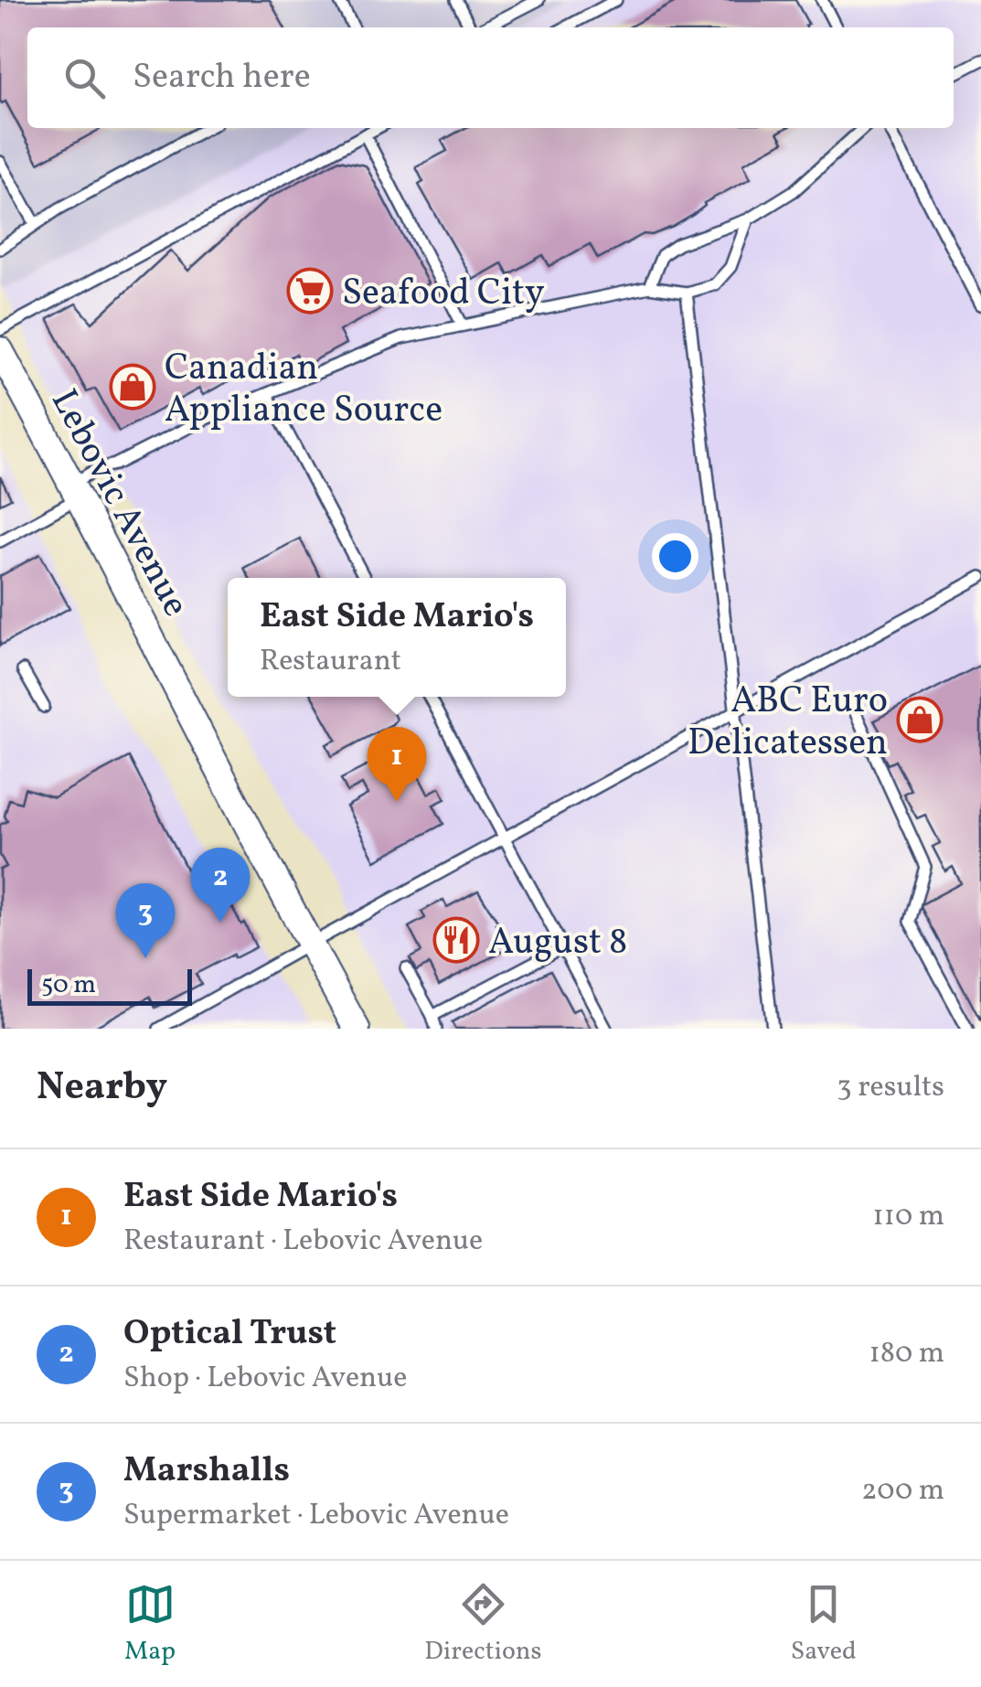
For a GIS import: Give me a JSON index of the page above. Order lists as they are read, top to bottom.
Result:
{
  "streets": {
    "street": ["Lebovic Avenue"]
  },
  "places": {
    "supermarket": ["Seafood City"],
    "shop": ["Canadian Appliance Source", "ABC Euro Delicatessen"],
    "restaurant": ["August 8"]
  },
  "scale_bar": "50 m",
  "page": {
    "search": "Search here",
    "popup": ["East Side Mario's", "Restaurant"],
    "pins": ["1", "2", "3"],
    "scale": "50 m",
    "heading": ["Nearby", "3 results"],
    "list": [
      {
        "mark": "1",
        "name": "East Side Mario's",
        "note": "Restaurant · Lebovic Avenue",
        "value": "110 m"
      },
      {
        "mark": "2",
        "name": "Optical Trust",
        "note": "Shop · Lebovic Avenue",
        "value": "180 m"
      },
      {
        "mark": "3",
        "name": "Marshalls",
        "note": "Supermarket · Lebovic Avenue",
        "value": "200 m"
      }
    ],
    "nav": ["Map", "Directions", "Saved"]
  }
}
